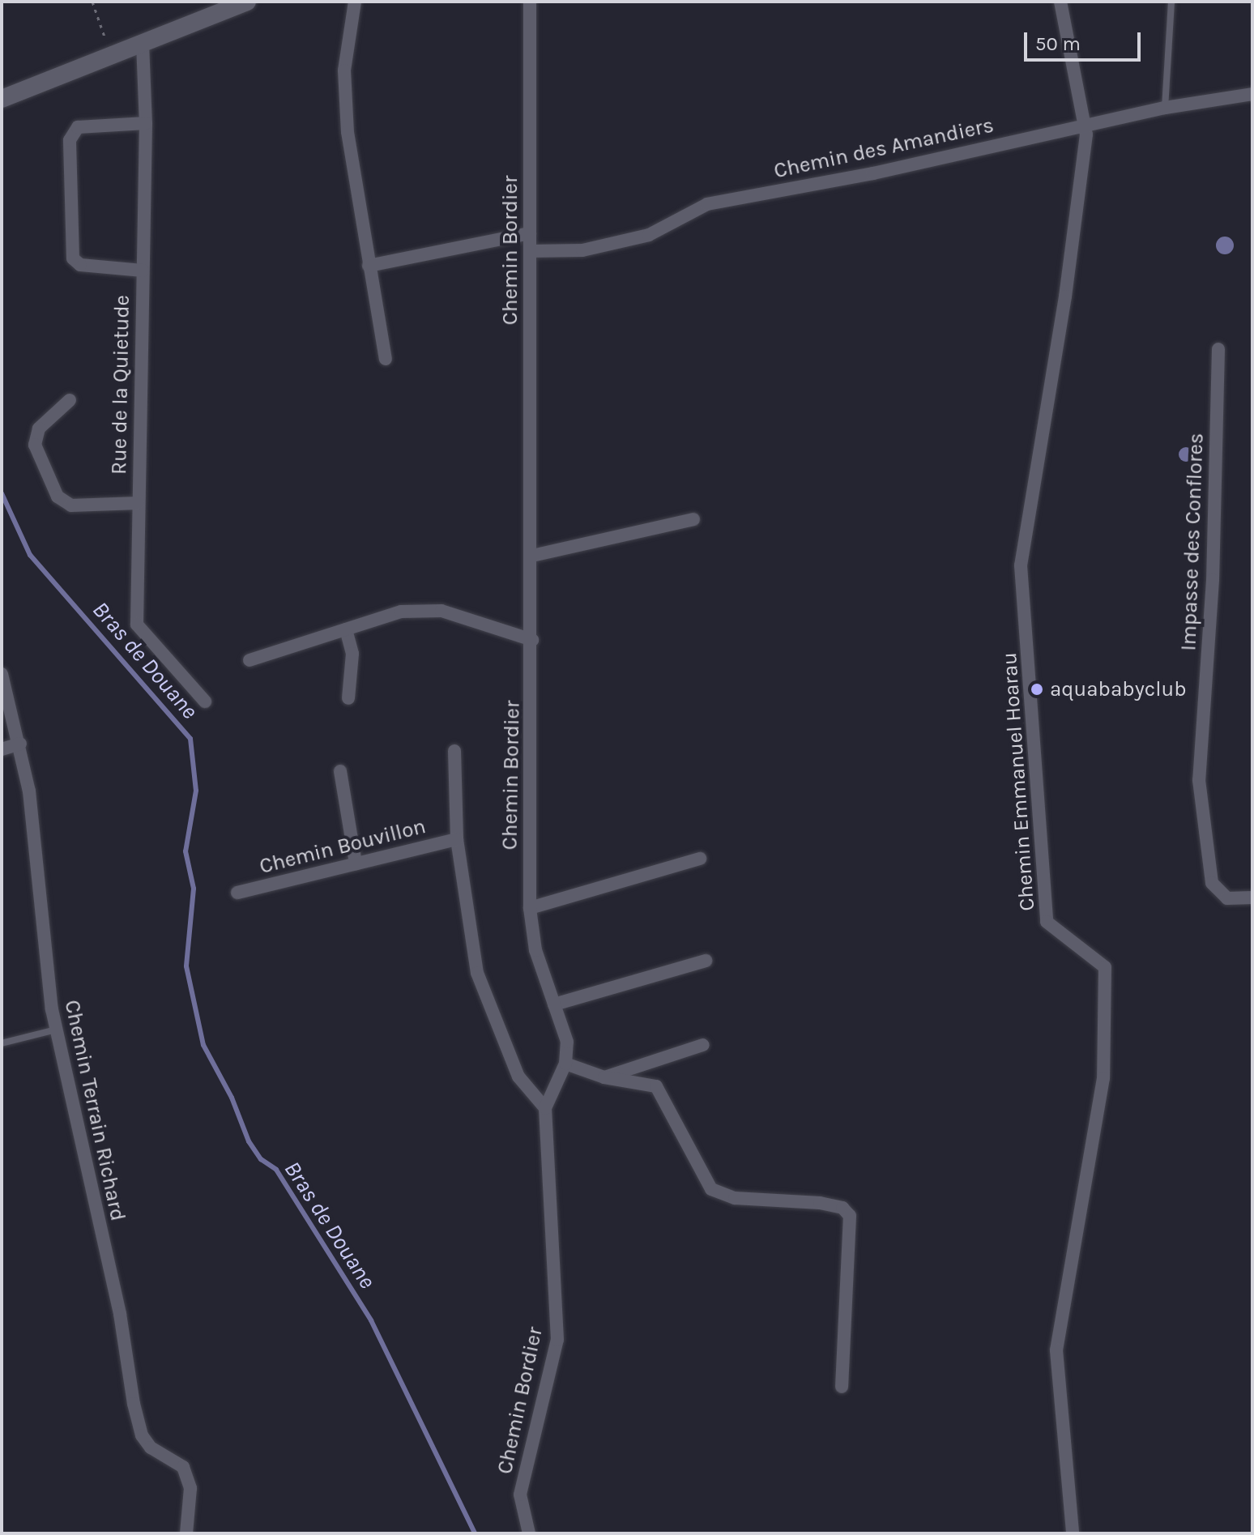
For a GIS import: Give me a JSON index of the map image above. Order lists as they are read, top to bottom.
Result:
{
  "streets": {
    "street": [
      "Chemin des Amandiers",
      "Chemin Bordier",
      "Rue de la Quietude",
      "Impasse des Conflores",
      "Chemin Emmanuel Hoarau",
      "Chemin Bouvillon",
      "Chemin Terrain Richard"
    ]
  },
  "crossings": [
    ["Chemin des Amandiers", "Chemin Bordier"],
    ["Chemin des Amandiers", "Chemin Emmanuel Hoarau"],
    ["Chemin Bordier", "Chemin Bouvillon"]
  ],
  "water": ["Bras de Douane"],
  "places": ["aquababyclub"],
  "scale_bar": "50 m"
}
